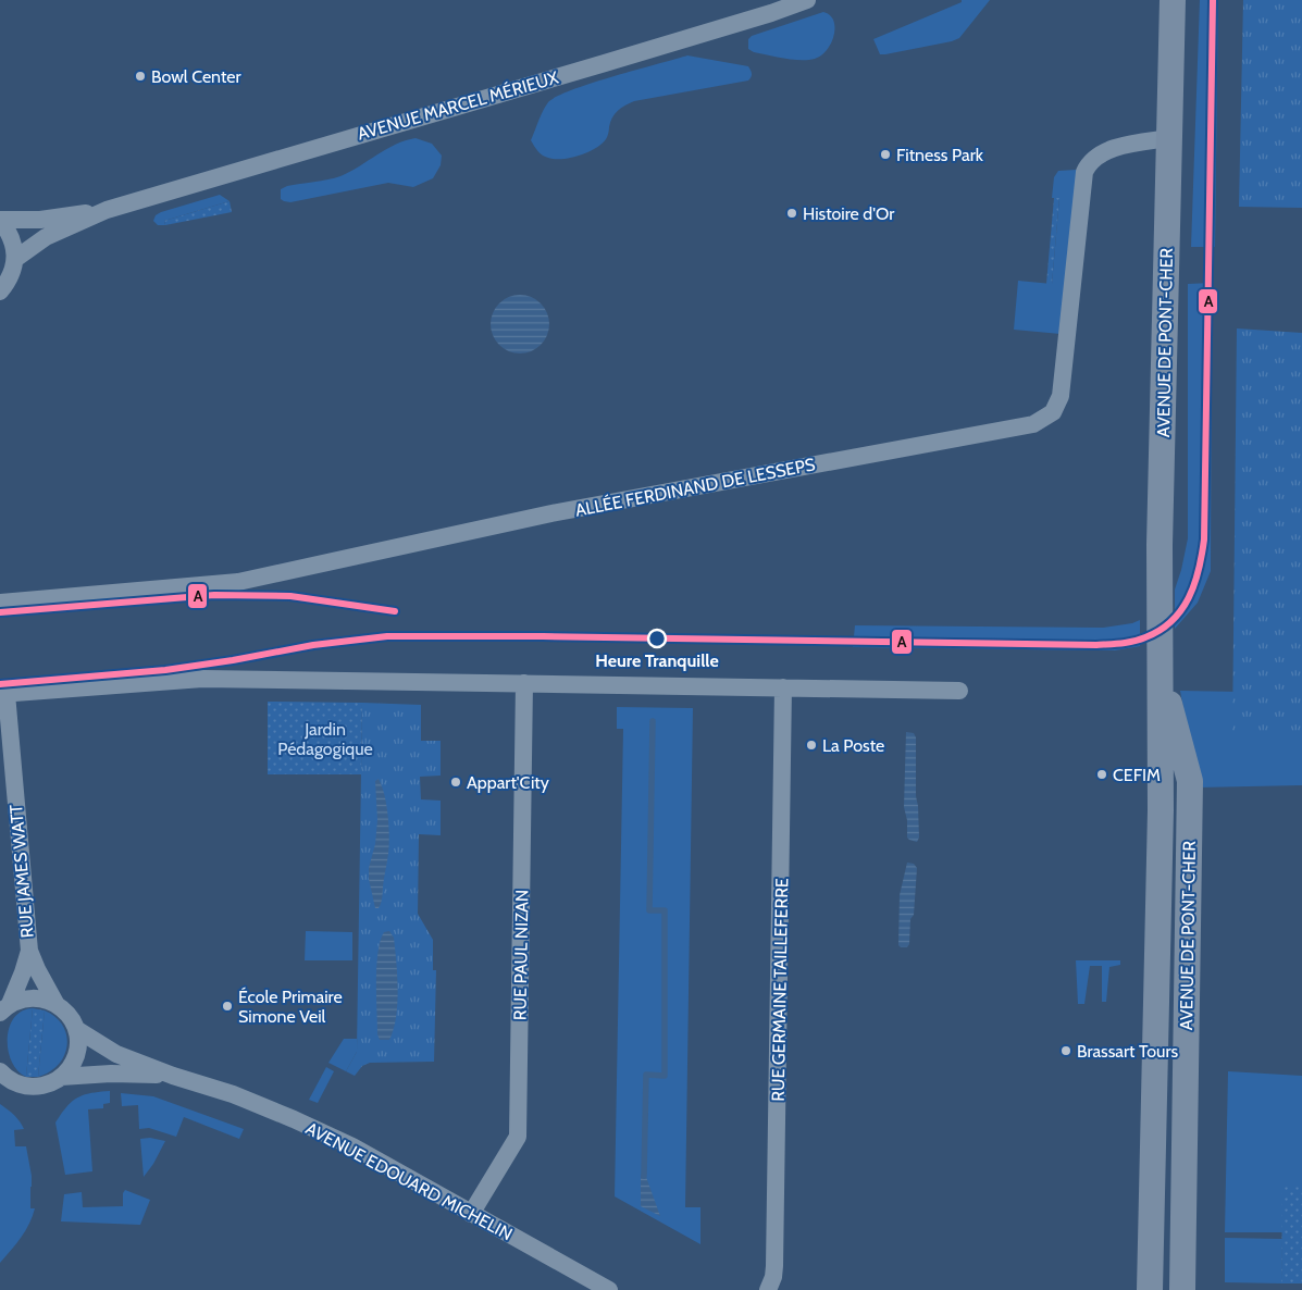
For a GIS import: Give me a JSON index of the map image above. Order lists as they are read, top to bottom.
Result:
{
  "streets": {
    "main road": ["AVENUE DE PONT-CHER"],
    "street": [
      "AVENUE MARCEL MÉRIEUX",
      "ALLÉE FERDINAND DE LESSEPS",
      "RUE JAMES WATT",
      "RUE PAUL NIZAN",
      "RUE GERMAINE TAILLEFERRE",
      "AVENUE EDOUARD MICHELIN"
    ]
  },
  "crossings": [
    ["AVENUE DE PONT-CHER", "ALLÉE FERDINAND DE LESSEPS"],
    ["RUE JAMES WATT", "AVENUE EDOUARD MICHELIN"],
    ["RUE PAUL NIZAN", "AVENUE EDOUARD MICHELIN"]
  ],
  "parks": ["Jardin Pédagogique"],
  "places": [
    "Bowl Center",
    "Fitness Park",
    "Histoire d'Or",
    "Heure Tranquille",
    "La Poste",
    "CEFIM",
    "Appart'City",
    "École Primaire Simone Veil",
    "Brassart Tours"
  ],
  "lines": ["transit line A"]
}
